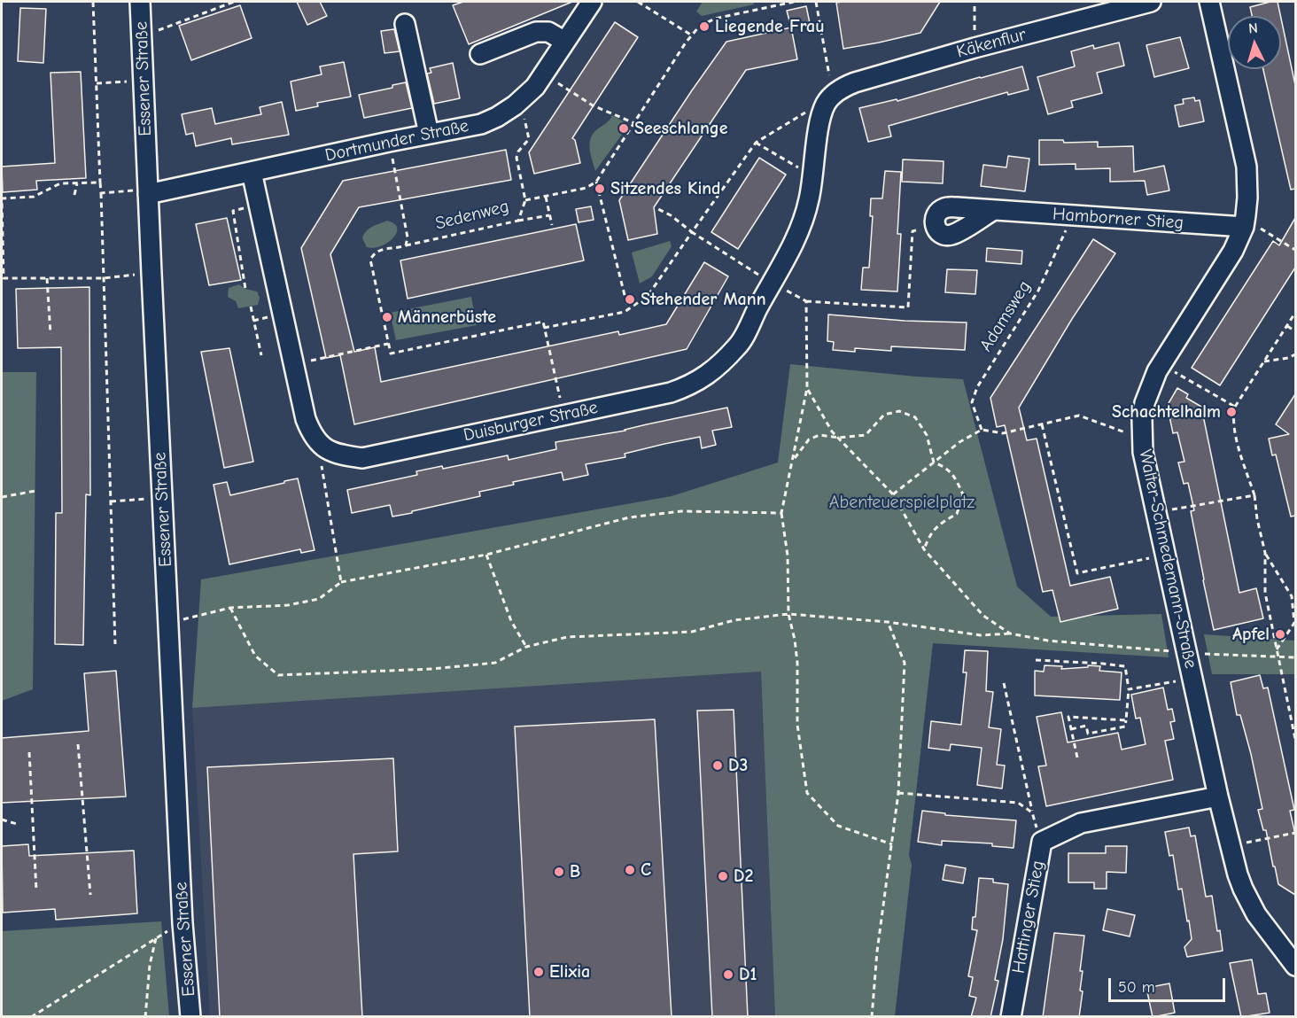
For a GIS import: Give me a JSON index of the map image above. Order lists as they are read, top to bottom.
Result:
{
  "streets": {
    "street": [
      "Käkenflur",
      "Essener Straße",
      "Dortmunder Straße",
      "Hamborner Stieg",
      "Duisburger Straße",
      "Walter-Schmedemann-Straße",
      "Hattinger Stieg"
    ],
    "path": ["Sedenweg", "Adamsweg"]
  },
  "crossings": [
    ["Käkenflur", "Duisburger Straße"],
    ["Essener Straße", "Dortmunder Straße"],
    ["Dortmunder Straße", "Sedenweg"],
    ["Hamborner Stieg", "Adamsweg"],
    ["Hamborner Stieg", "Walter-Schmedemann-Straße"],
    ["Walter-Schmedemann-Straße", "Hattinger Stieg"]
  ],
  "parks": ["Abenteuerspielplatz"],
  "places": [
    "Liegende Frau",
    "Seeschlange",
    "Sitzendes Kind",
    "Stehender Mann",
    "Männerbüste",
    "Schachtelhalm",
    "Apfel",
    "D3",
    "C",
    "B",
    "D2",
    "Elixia",
    "D1"
  ],
  "scale_bar": "50 m",
  "north": "top"
}
